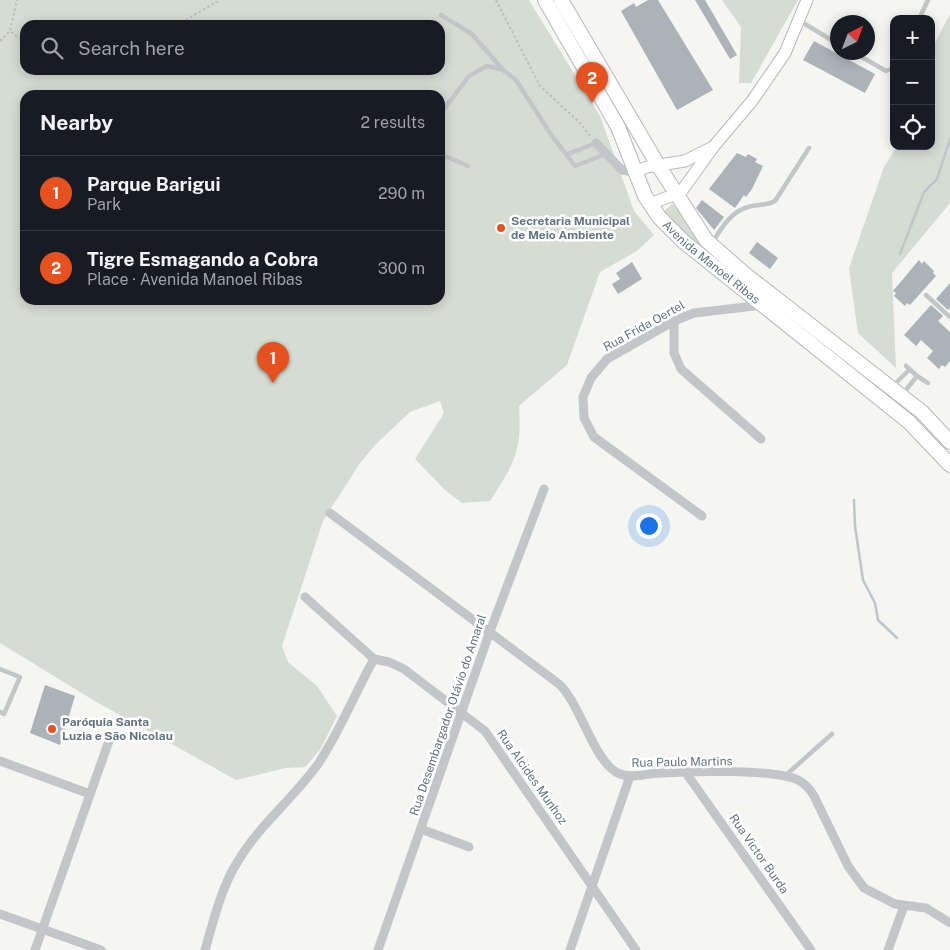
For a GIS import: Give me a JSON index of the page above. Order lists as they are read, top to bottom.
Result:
{
  "streets": {
    "main road": ["Avenida Manoel Ribas"],
    "street": [
      "Rua Frida Oertel",
      "Rua Desembargador Otávio do Amaral",
      "Rua Paulo Martins",
      "Rua Alcides Munhoz",
      "Rua Victor Burda"
    ]
  },
  "crossings": [
    ["Avenida Manoel Ribas", "Rua Frida Oertel"],
    ["Rua Desembargador Otávio do Amaral", "Rua Paulo Martins"],
    ["Rua Desembargador Otávio do Amaral", "Rua Alcides Munhoz"],
    ["Rua Paulo Martins", "Rua Victor Burda"]
  ],
  "places": ["Secretaria Municipal de Meio Ambiente", "Paróquia Santa Luzia e São Nicolau"],
  "north": "top right",
  "page": {
    "map_buttons": ["+", "−"],
    "search": "Search here",
    "pins": ["2", "1"],
    "heading": ["Nearby", "2 results"],
    "list": [
      {
        "mark": "1",
        "name": "Parque Barigui",
        "note": "Park",
        "value": "290 m"
      },
      {
        "mark": "2",
        "name": "Tigre Esmagando a Cobra",
        "note": "Place · Avenida Manoel Ribas",
        "value": "300 m"
      }
    ]
  }
}
